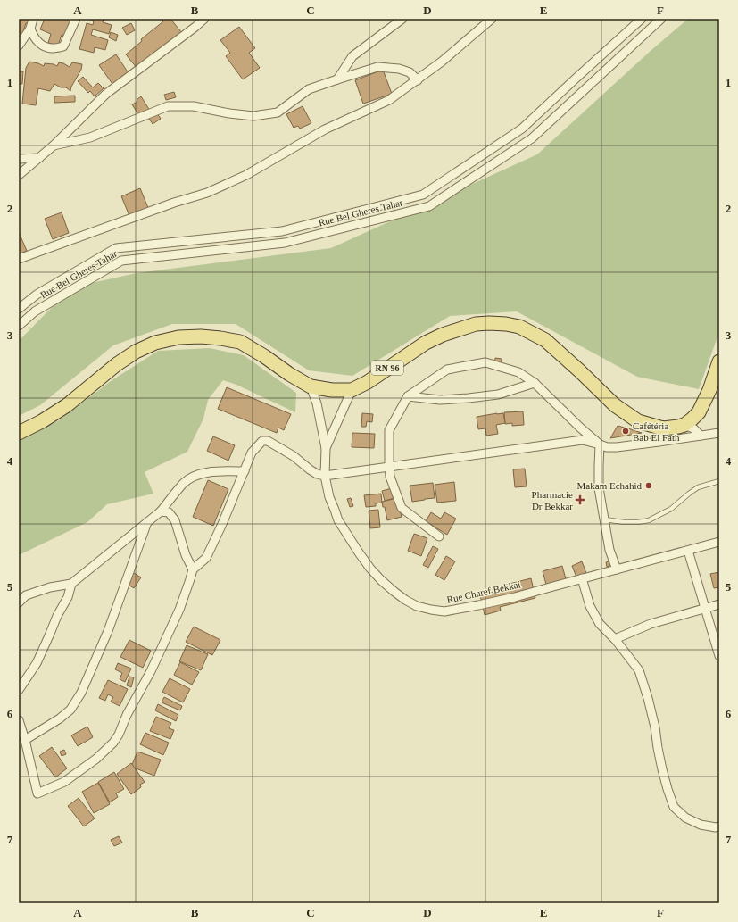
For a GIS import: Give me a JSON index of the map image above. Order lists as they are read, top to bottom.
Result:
{
  "streets": {
    "main road": ["RN 96"],
    "street": ["Rue Bel Gheres Tahar", "Rue Charef Bekkai"]
  },
  "crossings": [
    ["RN 96", "Rue Charef Bekkai"]
  ],
  "places": {
    "other": ["Cafétéria Bab El Fath", "Makam Echahid"],
    "health": ["Pharmacie Dr Bekkar"]
  },
  "grid": {
    "columns": [
      "A",
      "B",
      "C",
      "D",
      "E",
      "F"
    ],
    "rows": [
      "1",
      "2",
      "3",
      "4",
      "5",
      "6",
      "7"
    ]
  }
}
